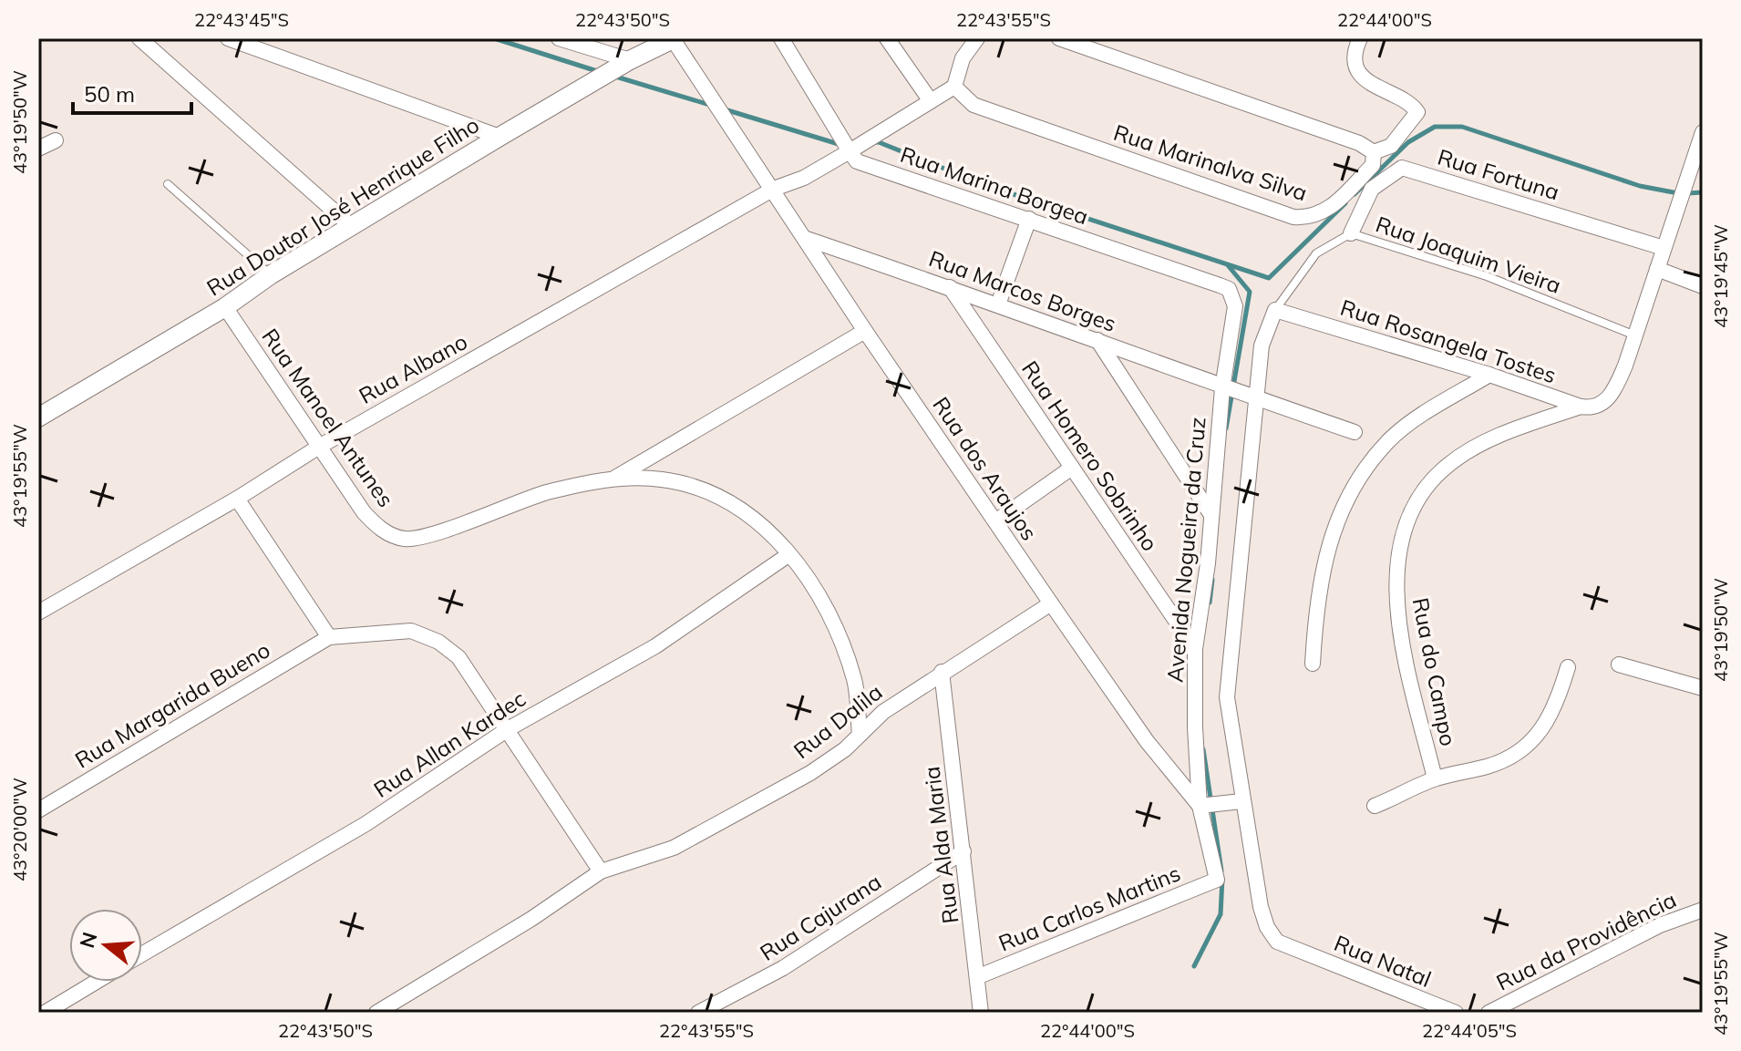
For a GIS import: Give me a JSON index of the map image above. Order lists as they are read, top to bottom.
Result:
{
  "streets": {
    "street": [
      "Rua Marinalva Silva",
      "Rua Fortuna",
      "Rua Marina Borgea",
      "Rua Doutor José Henrique Filho",
      "Rua Marcos Borges",
      "Rua Rosangela Tostes",
      "Rua Albano",
      "Rua Manoel Antunes",
      "Rua Homero Sobrinho",
      "Rua dos Araujos",
      "Avenida Nogueira da Cruz",
      "Rua do Campo",
      "Rua Margarida Bueno",
      "Rua Dalila",
      "Rua Allan Kardec",
      "Rua Alda Maria",
      "Rua Carlos Martins",
      "Rua Cajurana",
      "Rua da Providência",
      "Rua Natal"
    ],
    "lane": ["Rua Joaquim Vieira"]
  },
  "crossings": [
    ["Rua Fortuna", "Rua Joaquim Vieira"],
    ["Rua Marina Borgea", "Avenida Nogueira da Cruz"],
    ["Rua Doutor José Henrique Filho", "Rua Manoel Antunes"],
    ["Rua Doutor José Henrique Filho", "Rua dos Araujos"],
    ["Rua Joaquim Vieira", "Rua Rosangela Tostes"],
    ["Rua Marcos Borges", "Rua Homero Sobrinho"],
    ["Rua Marcos Borges", "Rua dos Araujos"],
    ["Rua Marcos Borges", "Avenida Nogueira da Cruz"],
    ["Rua Rosangela Tostes", "Rua do Campo"],
    ["Rua Albano", "Rua Manoel Antunes"],
    ["Rua Albano", "Rua dos Araujos"],
    ["Rua Manoel Antunes", "Rua Dalila"],
    ["Rua Manoel Antunes", "Rua Allan Kardec"],
    ["Rua Homero Sobrinho", "Avenida Nogueira da Cruz"],
    ["Rua dos Araujos", "Avenida Nogueira da Cruz"],
    ["Rua dos Araujos", "Rua Dalila"],
    ["Avenida Nogueira da Cruz", "Rua Carlos Martins"],
    ["Rua Dalila", "Rua Alda Maria"],
    ["Rua Alda Maria", "Rua Carlos Martins"],
    ["Rua Alda Maria", "Rua Cajurana"]
  ],
  "scale_bar": "50 m",
  "north": "left",
  "coordinates": [
    "22°43'45\"S",
    "22°43'50\"S",
    "22°43'55\"S",
    "22°44'00\"S",
    "43°19'50\"W",
    "43°19'45\"W",
    "43°19'55\"W",
    "43°20'00\"W",
    "22°44'05\"S"
  ]
}
